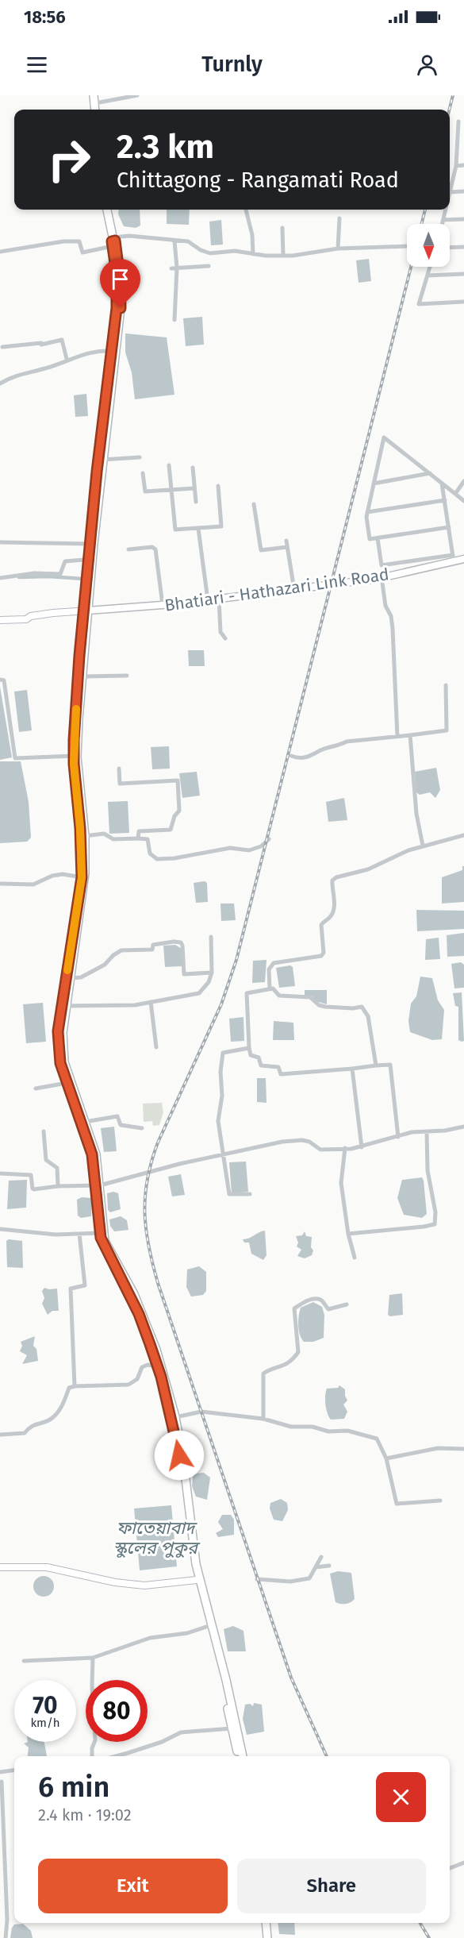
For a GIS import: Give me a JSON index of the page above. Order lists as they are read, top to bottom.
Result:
{
  "streets": {
    "main road": ["Bhatiari - Hathazari Link Road"]
  },
  "water": ["ফাতেয়াবাদ স্কুলের পুকুর"],
  "north": "bottom",
  "page": {
    "status": "18:56",
    "header": "Turnly",
    "turn": ["2.3 km", "Chittagong - Rangamati Road"],
    "speed": "70 km/h",
    "limit": "80",
    "heading": ["6 min", "2.4 km · 19:02"],
    "buttons": ["Exit", "Share"]
  }
}
